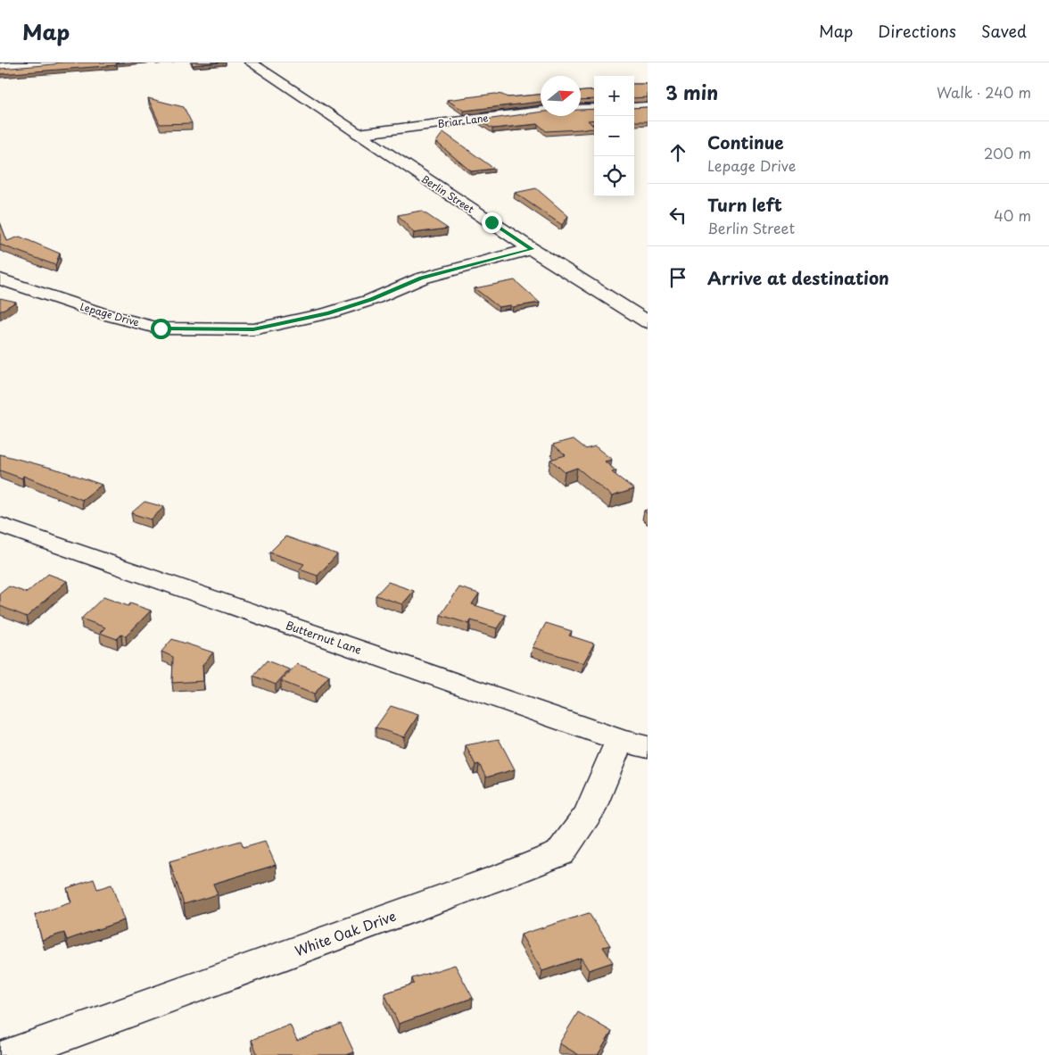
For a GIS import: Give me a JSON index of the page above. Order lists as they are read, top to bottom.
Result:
{
  "streets": {
    "street": [
      "Briar Lane",
      "Berlin Street",
      "Lepage Drive",
      "Butternut Lane",
      "White Oak Drive"
    ]
  },
  "crossings": [
    ["Briar Lane", "Berlin Street"],
    ["Berlin Street", "Lepage Drive"],
    ["Butternut Lane", "White Oak Drive"]
  ],
  "north": "right",
  "page": {
    "header": "Map",
    "nav": ["Map", "Directions", "Saved"],
    "heading": ["3 min", "Walk · 240 m"],
    "map_buttons": ["+", "−"],
    "list": [
      ["Continue", "Lepage Drive", "200 m"],
      ["Turn left", "Berlin Street", "40 m"],
      "Arrive at destination"
    ]
  }
}
